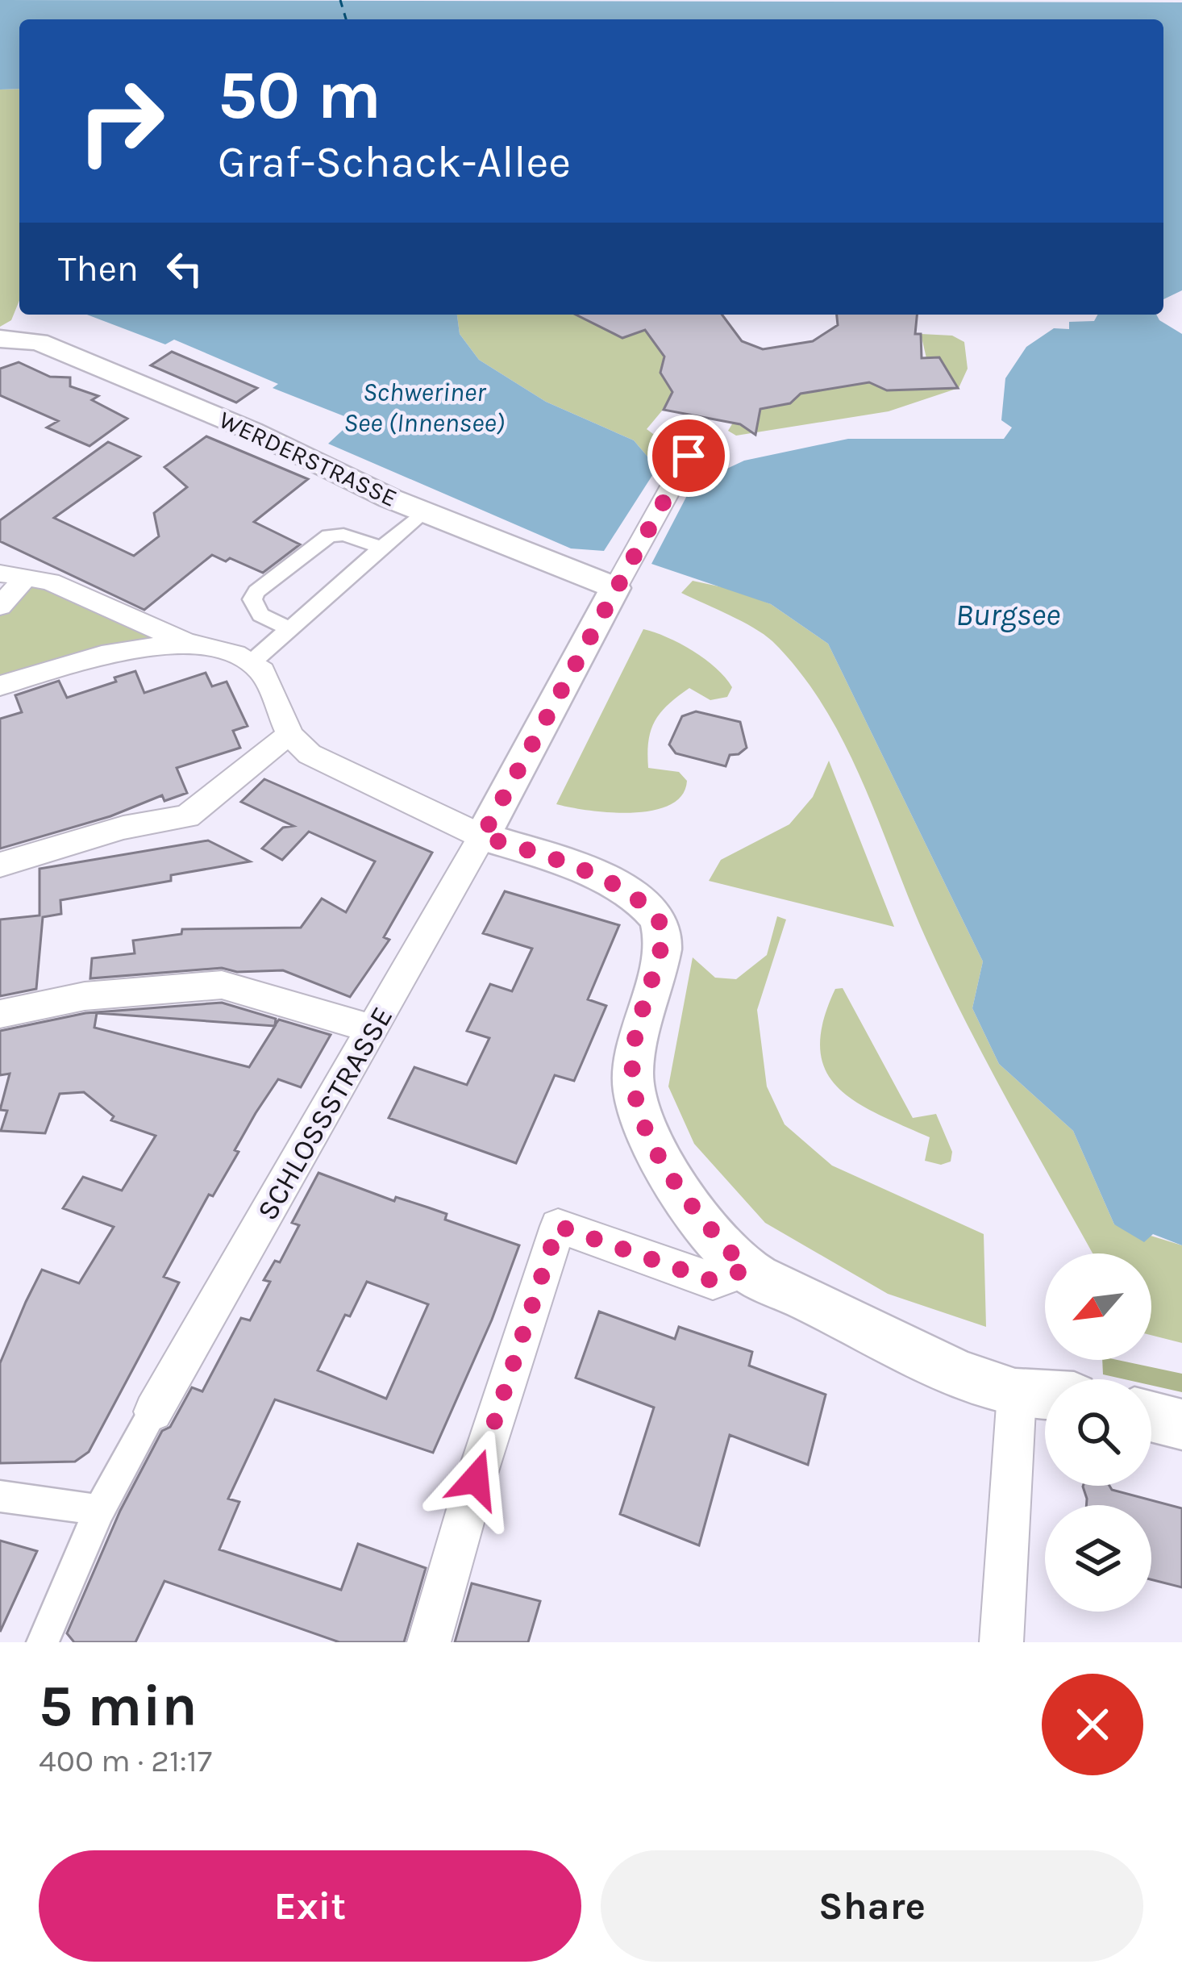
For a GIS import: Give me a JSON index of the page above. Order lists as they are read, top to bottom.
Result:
{
  "streets": {
    "street": ["WERDERSTRASSE", "SCHLOSSSTRASSE"]
  },
  "crossings": [
    ["WERDERSTRASSE", "SCHLOSSSTRASSE"]
  ],
  "water": ["Schweriner See (Innensee)", "Burgsee"],
  "north": "bottom left",
  "page": {
    "turn": ["50 m", "Graf-Schack-Allee"],
    "then": "Then",
    "heading": ["5 min", "400 m · 21:17"],
    "buttons": ["Exit", "Share"]
  }
}
